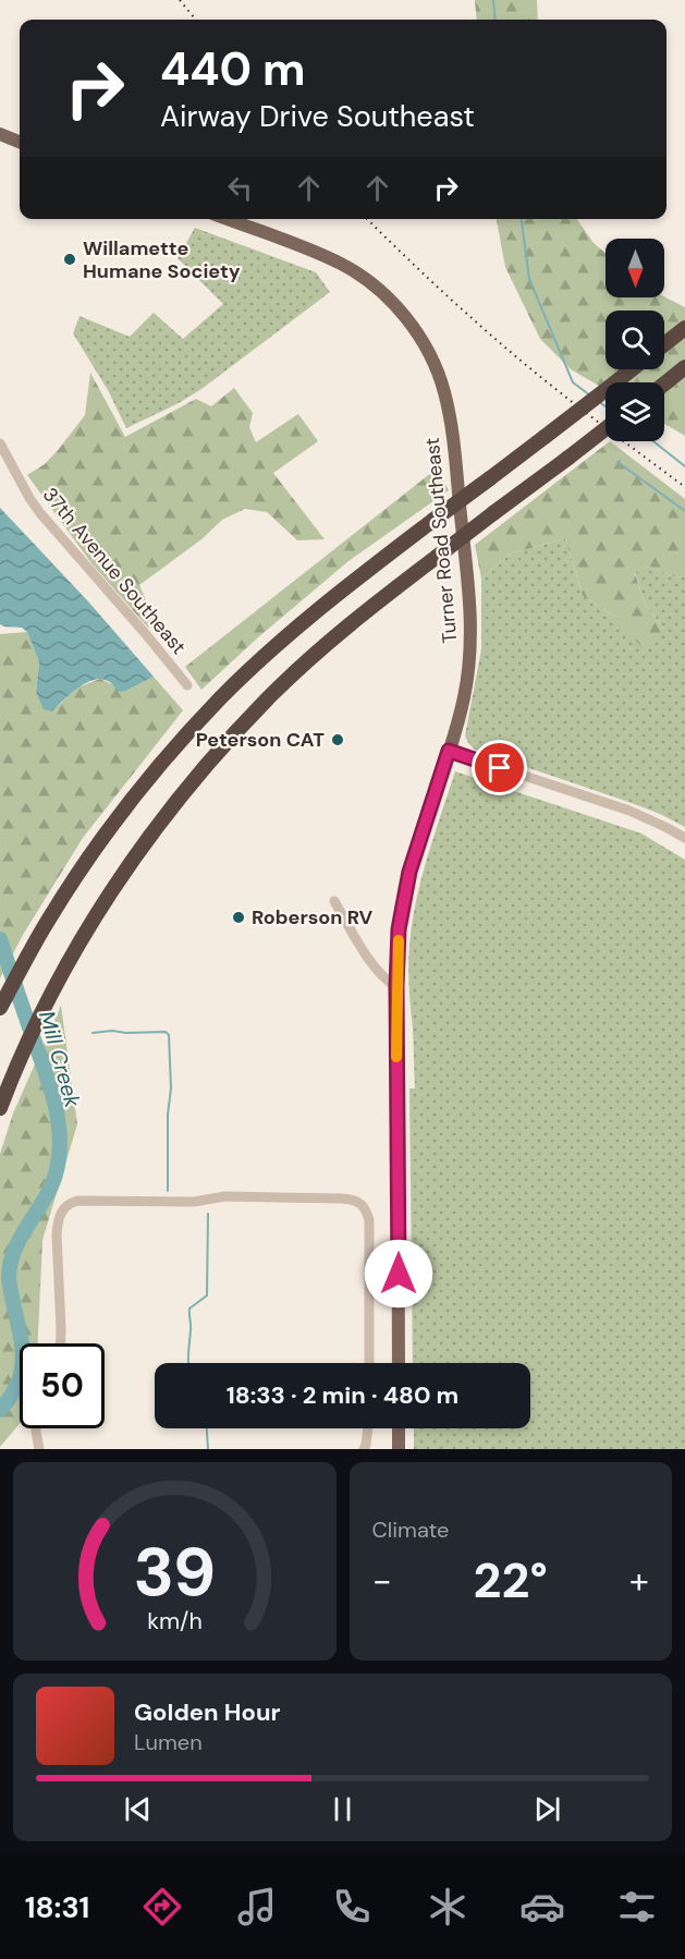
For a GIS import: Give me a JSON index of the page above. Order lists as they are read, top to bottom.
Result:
{
  "streets": {
    "main road": ["Turner Road Southeast"],
    "street": ["37th Avenue Southeast"]
  },
  "water": ["Mill Creek"],
  "places": ["Willamette Humane Society", "Peterson CAT", "Roberson RV"],
  "north": "bottom",
  "page": {
    "turn": ["440 m", "Airway Drive Southeast"],
    "limit": "50",
    "trip": "18:33 · 2 min · 480 m",
    "tile": "Climate",
    "heat": ["−", "22°", "+"],
    "song": ["Golden Hour", "Lumen"],
    "tabs": "18:31",
    "gauge": ["39", "km/h"]
  }
}
